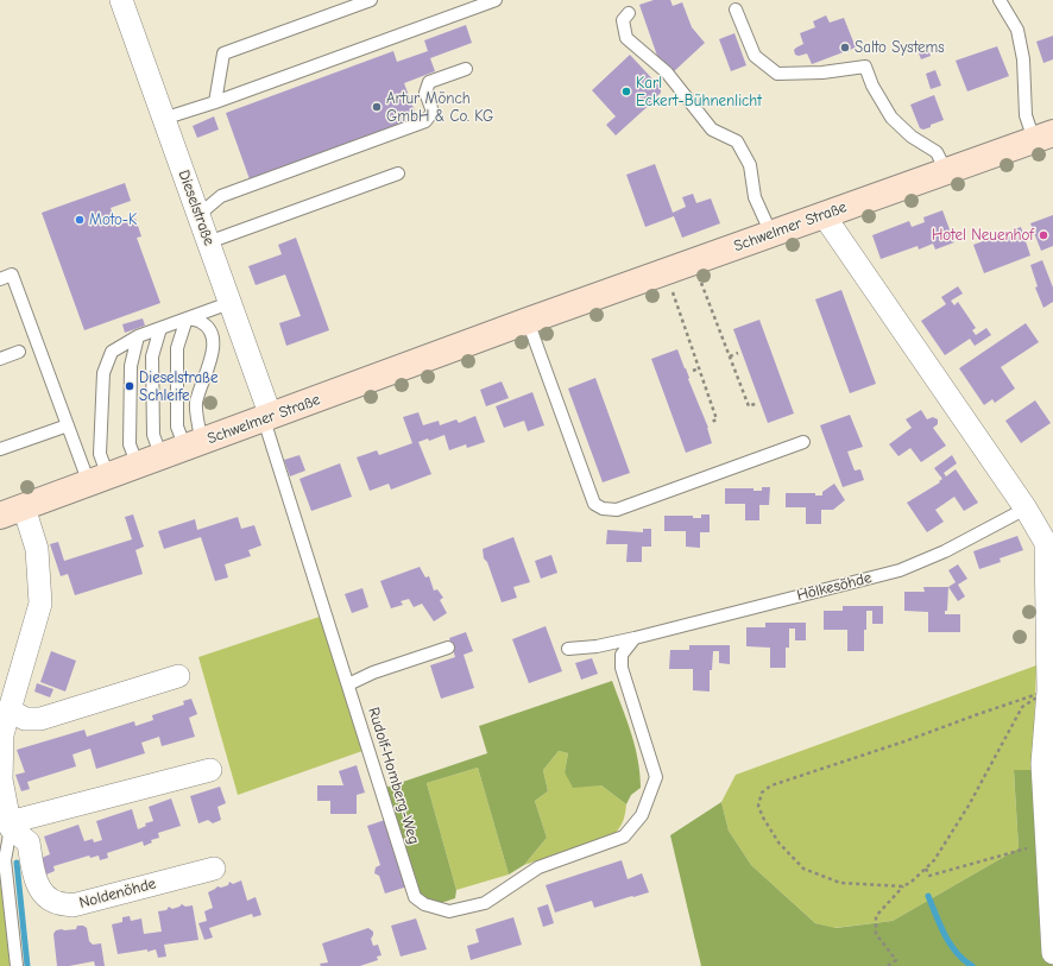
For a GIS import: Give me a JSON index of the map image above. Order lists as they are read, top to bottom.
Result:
{
  "streets": {
    "main road": ["Schwelmer Straße"],
    "street": ["Dieselstraße", "Noldenöhde"],
    "lane": ["Hölkesöhde", "Rudolf-Homberg-Weg"]
  },
  "crossings": [
    ["Dieselstraße", "Schwelmer Straße"],
    ["Dieselstraße", "Rudolf-Homberg-Weg"],
    ["Schwelmer Straße", "Rudolf-Homberg-Weg"],
    ["Hölkesöhde", "Rudolf-Homberg-Weg"]
  ],
  "places": [
    "Salto Systems",
    "Karl Eckert-Bühnenlicht",
    "Artur Mönch GmbH & Co. KG",
    "Moto-K",
    "Hotel Neuenhof",
    "Dieselstraße Schleife"
  ]
}
